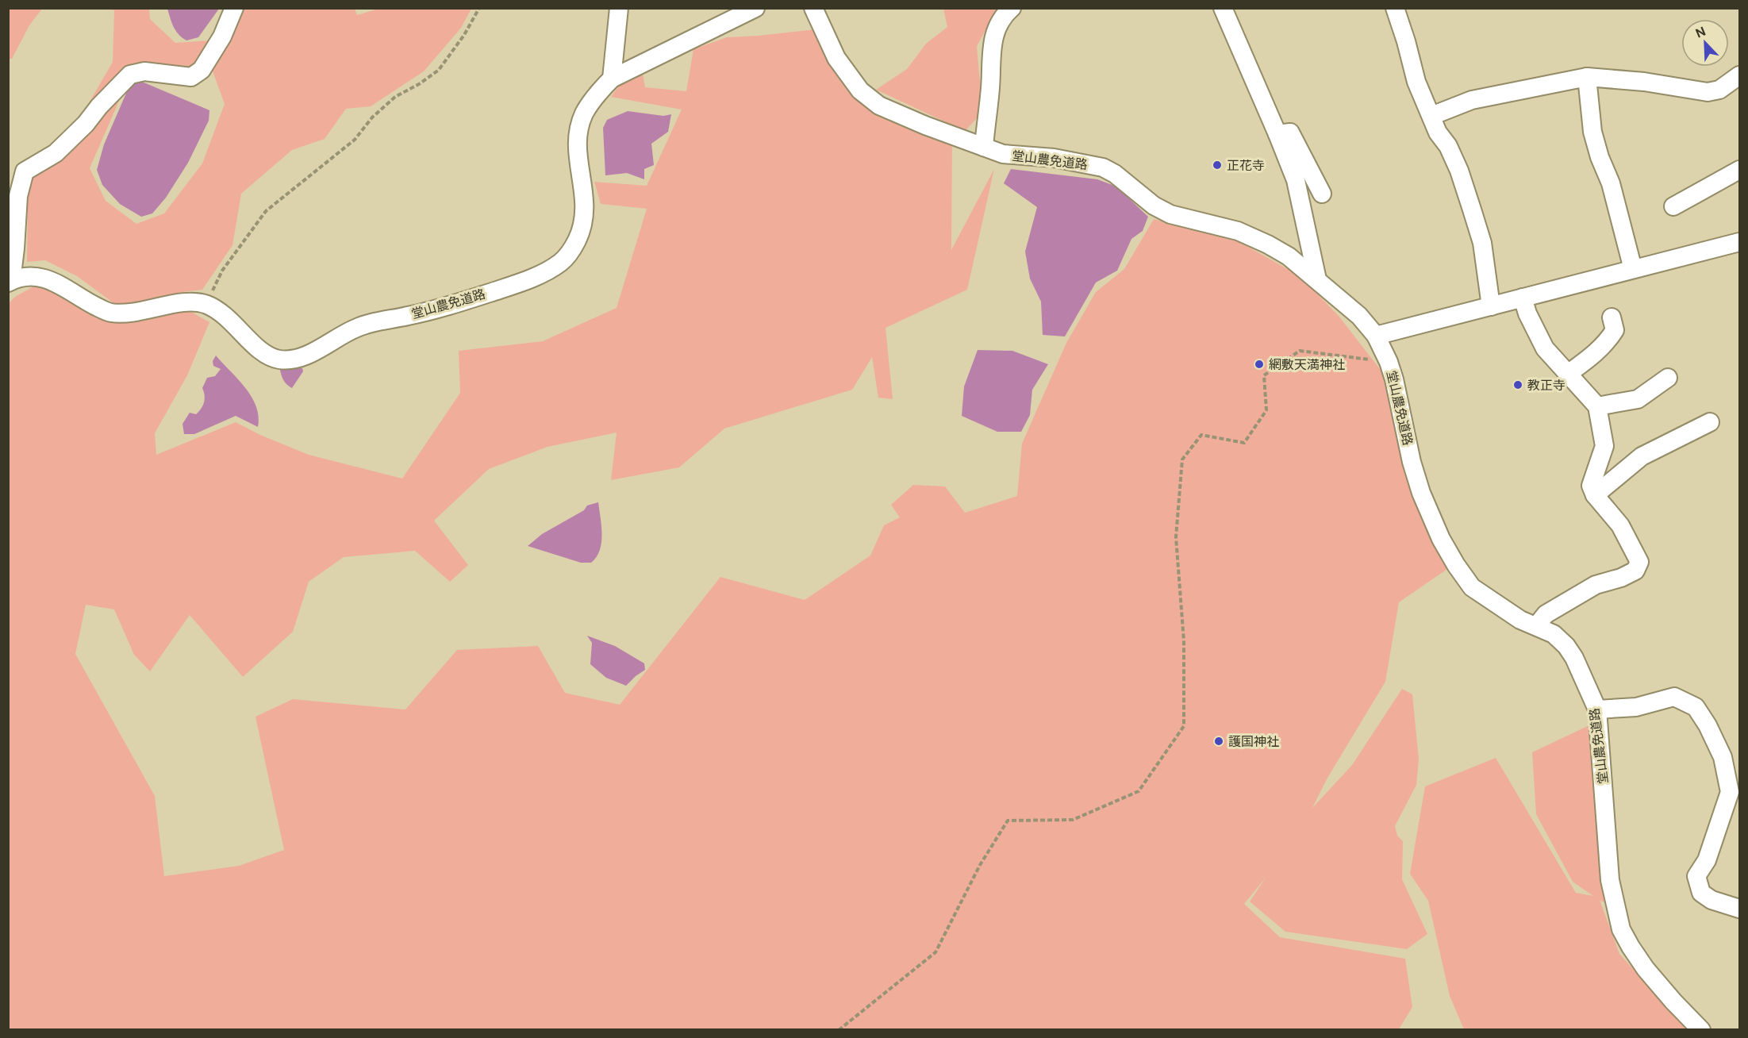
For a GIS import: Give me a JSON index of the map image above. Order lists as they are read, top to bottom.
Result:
{
  "streets": {
    "street": ["堂山農免道路"]
  },
  "places": [
    "正花寺",
    "網敷天満神社",
    "教正寺",
    "護国神社"
  ],
  "north": "top left"
}
